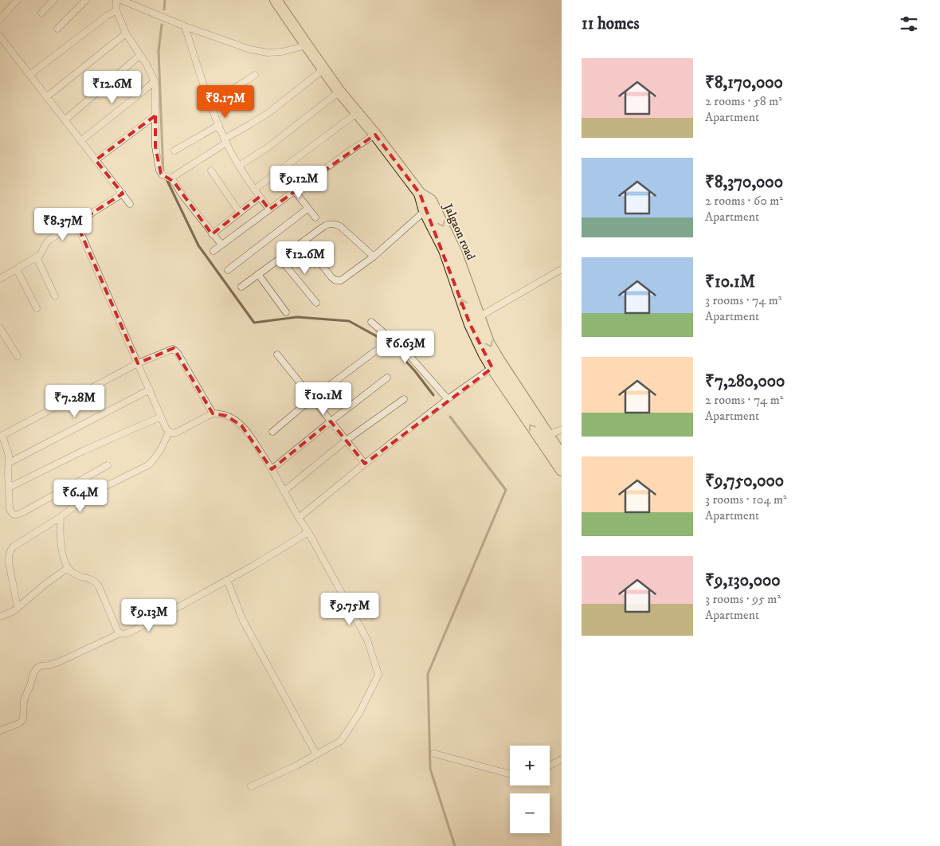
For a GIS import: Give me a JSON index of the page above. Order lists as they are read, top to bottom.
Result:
{
  "streets": {
    "highway": ["Jalgaon road"]
  },
  "page": {
    "heading": "11 homes",
    "list": [
      {
        "name": "₹8,170,000",
        "note": "2 rooms · 58 m² · Apartment"
      },
      {
        "name": "₹8,370,000",
        "note": "2 rooms · 60 m² · Apartment"
      },
      {
        "name": "₹10.1M",
        "note": "3 rooms · 74 m² · Apartment"
      },
      {
        "name": "₹7,280,000",
        "note": "2 rooms · 74 m² · Apartment"
      },
      {
        "name": "₹9,750,000",
        "note": "3 rooms · 104 m² · Apartment"
      },
      {
        "name": "₹9,130,000",
        "note": "3 rooms · 95 m² · Apartment"
      }
    ],
    "price": [
      "₹12.6M",
      "₹8.17M",
      "₹9.12M",
      "₹8.37M",
      "₹12.6M",
      "₹6.63M",
      "₹10.1M",
      "₹7.28M",
      "₹6.4M",
      "₹9.75M",
      "₹9.13M"
    ],
    "map_buttons": ["+", "−"]
  }
}
